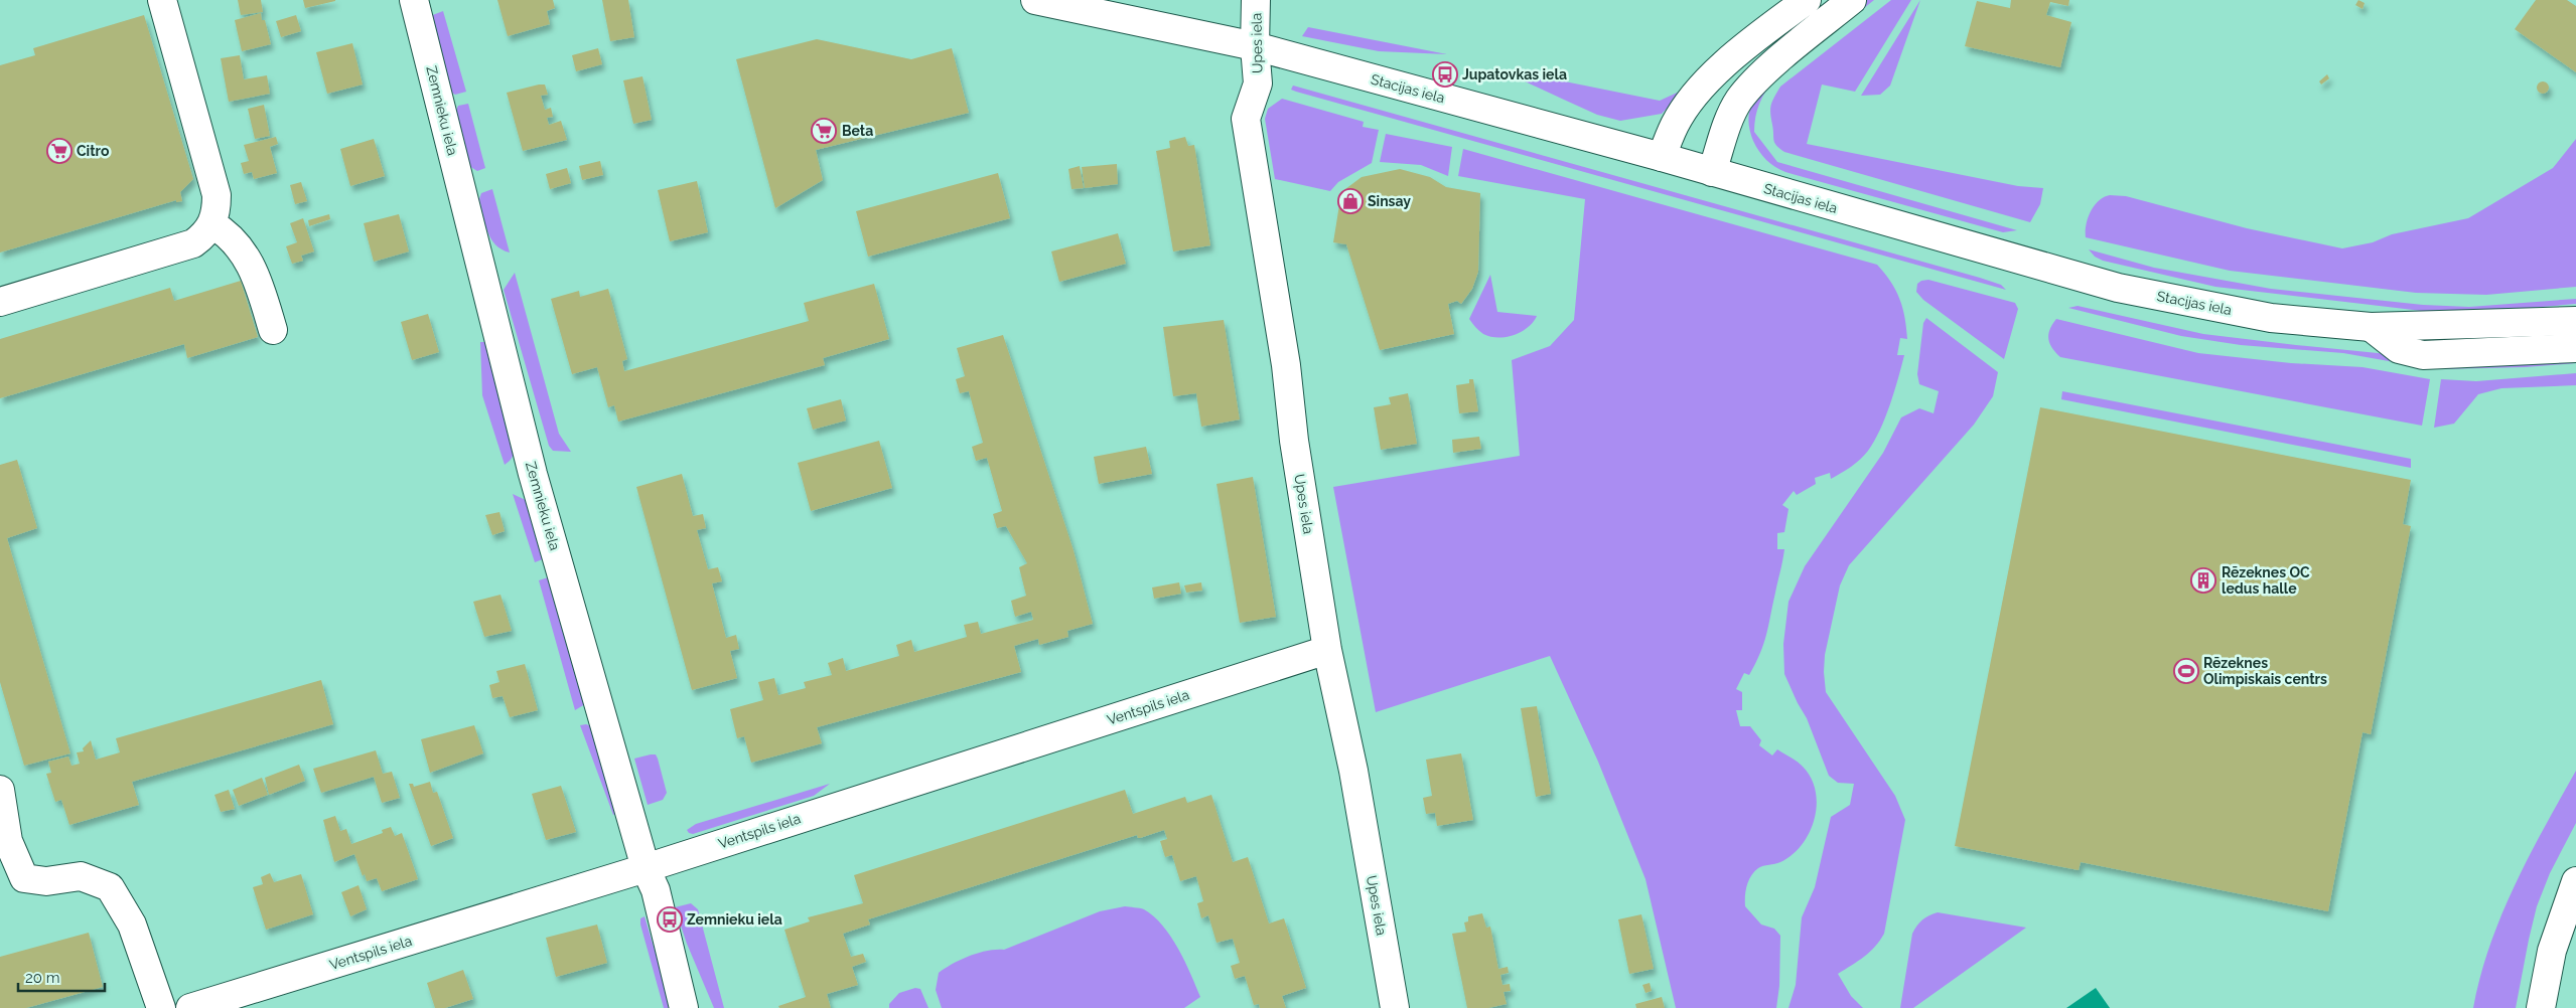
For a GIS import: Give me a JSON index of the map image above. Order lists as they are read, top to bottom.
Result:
{
  "streets": {
    "street": [
      "Upes iela",
      "Stacijas iela",
      "Zemnieku iela",
      "Ventspils iela"
    ]
  },
  "crossings": [
    ["Upes iela", "Stacijas iela"],
    ["Upes iela", "Ventspils iela"],
    ["Zemnieku iela", "Ventspils iela"]
  ],
  "places": {
    "bus stop": ["Jupatovkas iela", "Zemnieku iela"],
    "supermarket": ["Beta", "Citro"],
    "shop": ["Sinsay"],
    "building": ["Rēzeknes OC ledus halle"],
    "sports": ["Rēzeknes Olimpiskais centrs"]
  },
  "scale_bar": "20 m"
}
